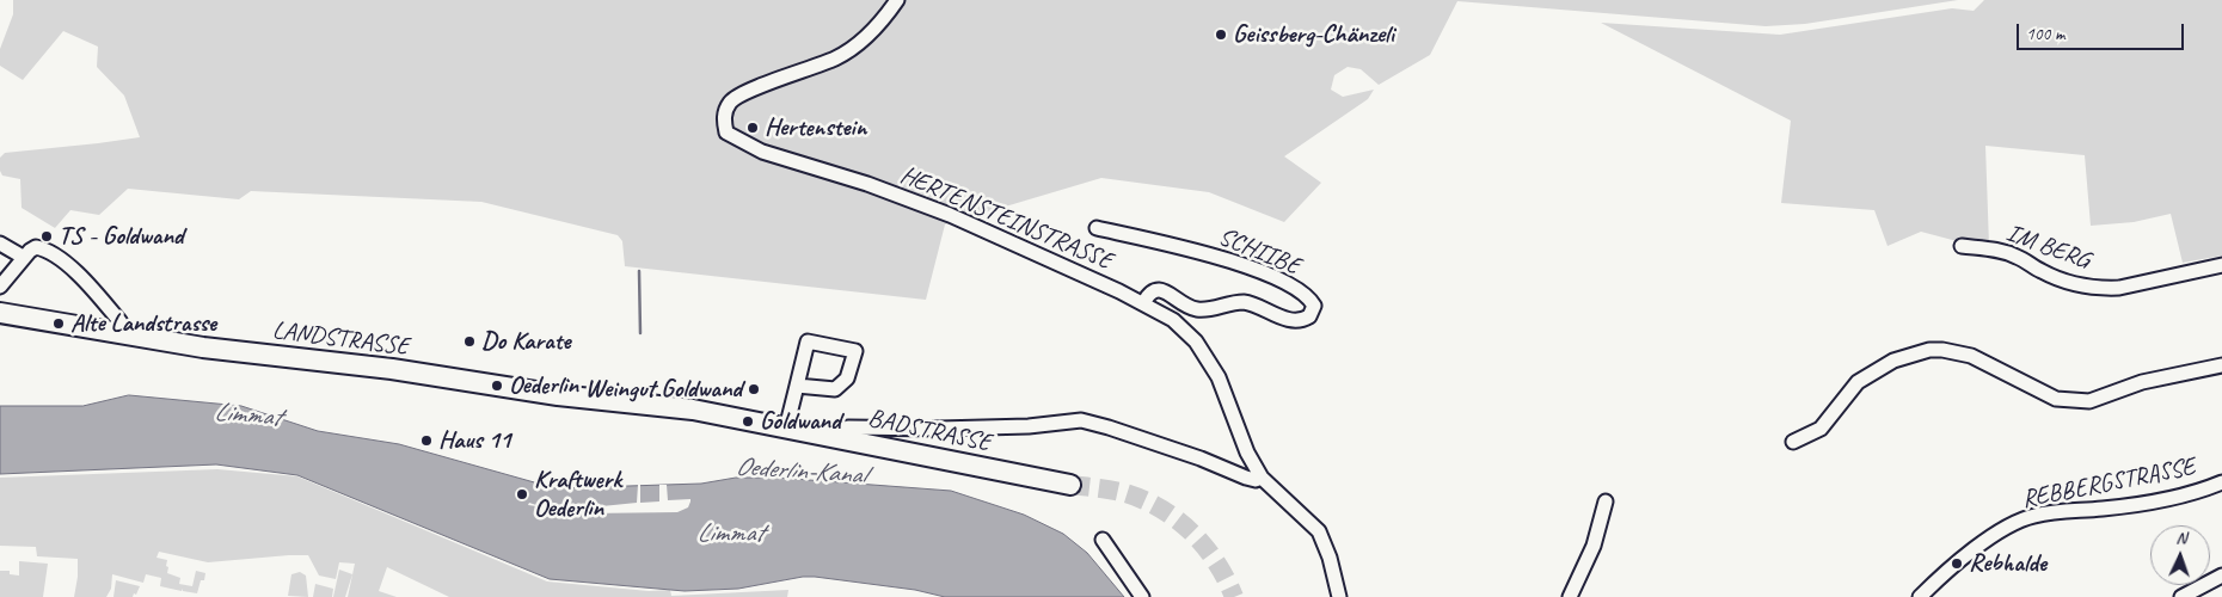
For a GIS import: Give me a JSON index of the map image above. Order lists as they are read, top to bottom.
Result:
{
  "streets": {
    "main road": ["LANDSTRASSE", "BADSTRASSE"],
    "street": [
      "HERTENSTEINSTRASSE",
      "IM BERG",
      "SCHIIBE",
      "REBBERGSTRASSE"
    ]
  },
  "crossings": [
    ["HERTENSTEINSTRASSE", "SCHIIBE"],
    ["LANDSTRASSE", "BADSTRASSE"]
  ],
  "water": ["Limmat", "Oederlin-Kanal"],
  "places": [
    "Geissberg-Chänzeli",
    "Hertenstein",
    "TS - Goldwand",
    "Alte Landstrasse",
    "Do Karate",
    "Oederlin",
    "Weingut Goldwand",
    "Goldwand",
    "Haus 11",
    "Kraftwerk Oederlin",
    "Rebhalde"
  ],
  "scale_bar": "100 m",
  "north": "top"
}
